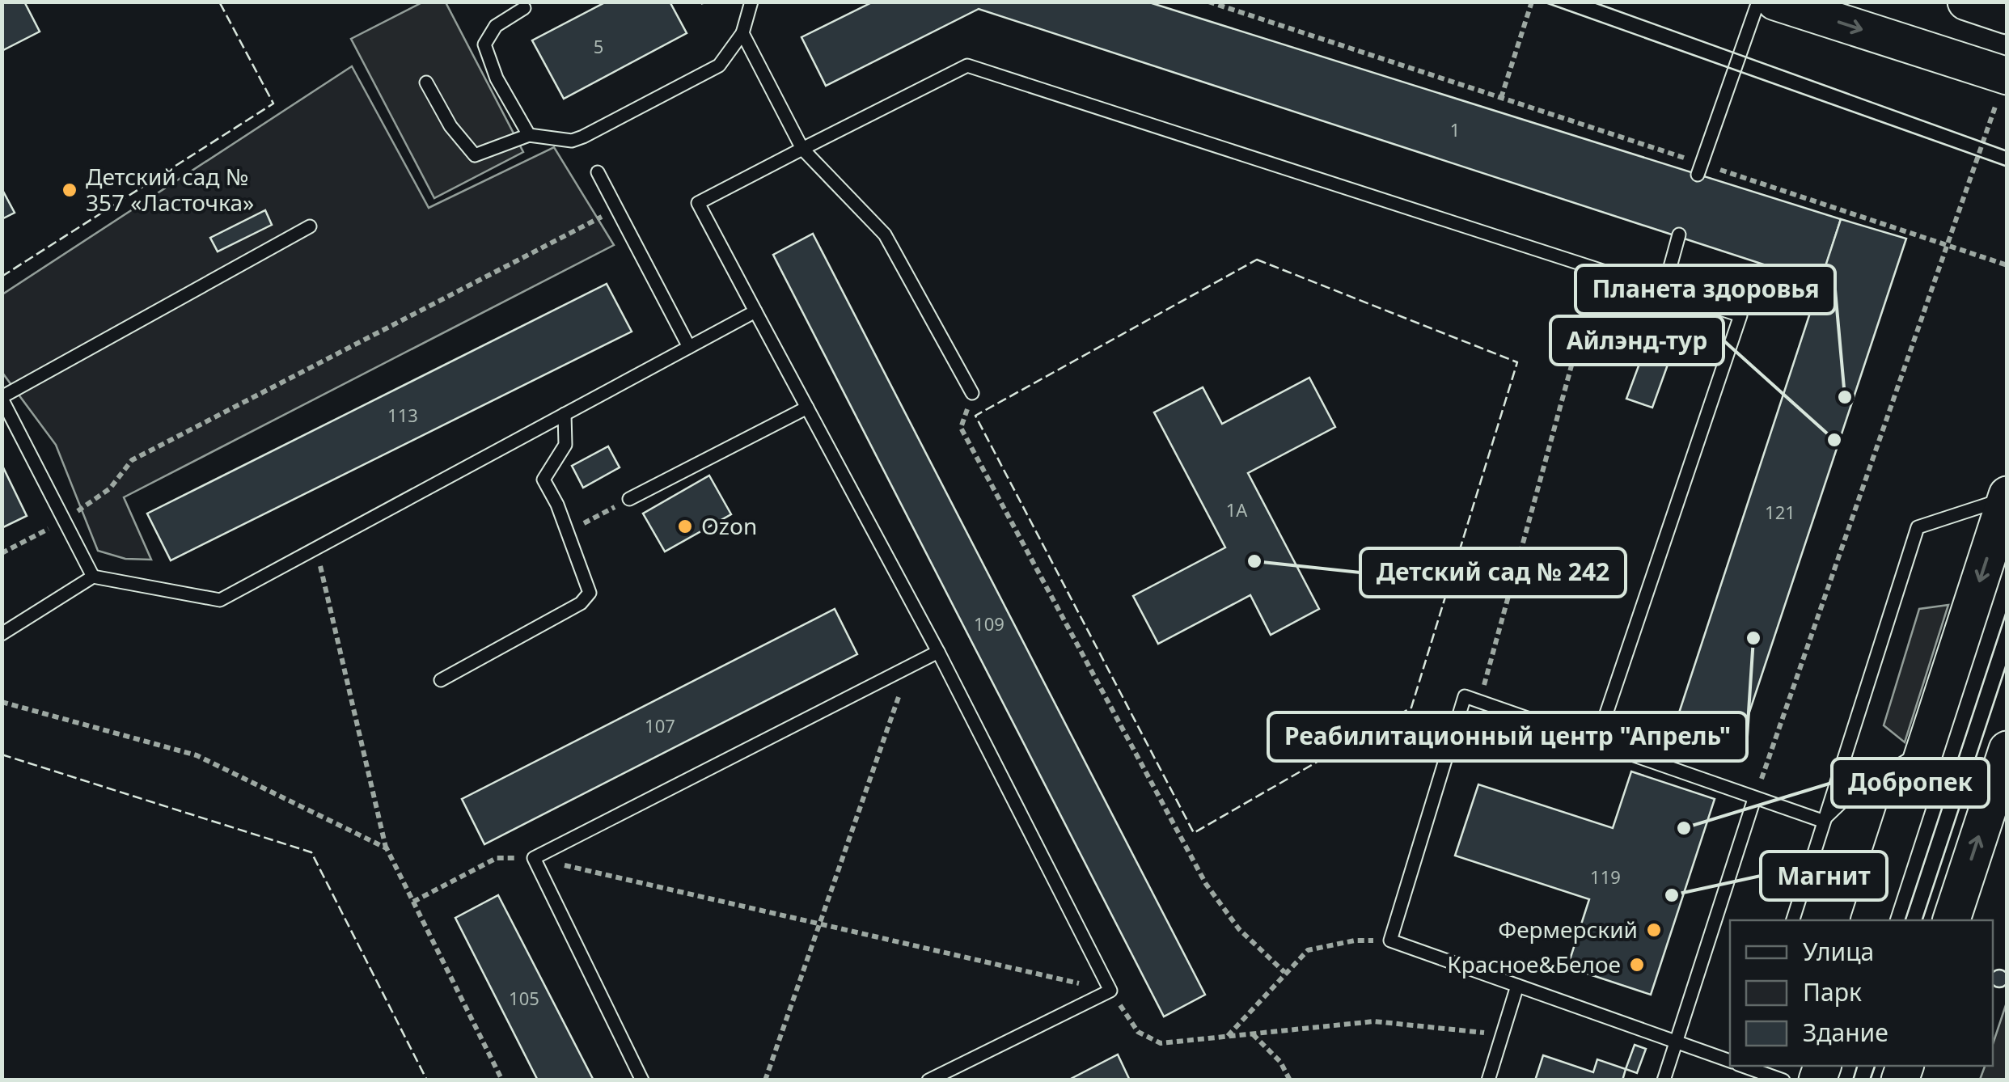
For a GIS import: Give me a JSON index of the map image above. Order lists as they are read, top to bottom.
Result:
{
  "places": [
    "Детский сад № 357 «Ласточка»",
    "Планета здоровья",
    "Айлэнд-тур",
    "Ozon",
    "Детский сад № 242",
    "Реабилитационный центр \"Апрель\"",
    "Добропек",
    "Магнит",
    "Фермерский",
    "Красное&Белое"
  ],
  "house_numbers": [
    "5",
    "1",
    "113",
    "1А",
    "121",
    "109",
    "107",
    "119",
    "105"
  ],
  "legend": ["Улица", "Парк", "Здание"]
}
